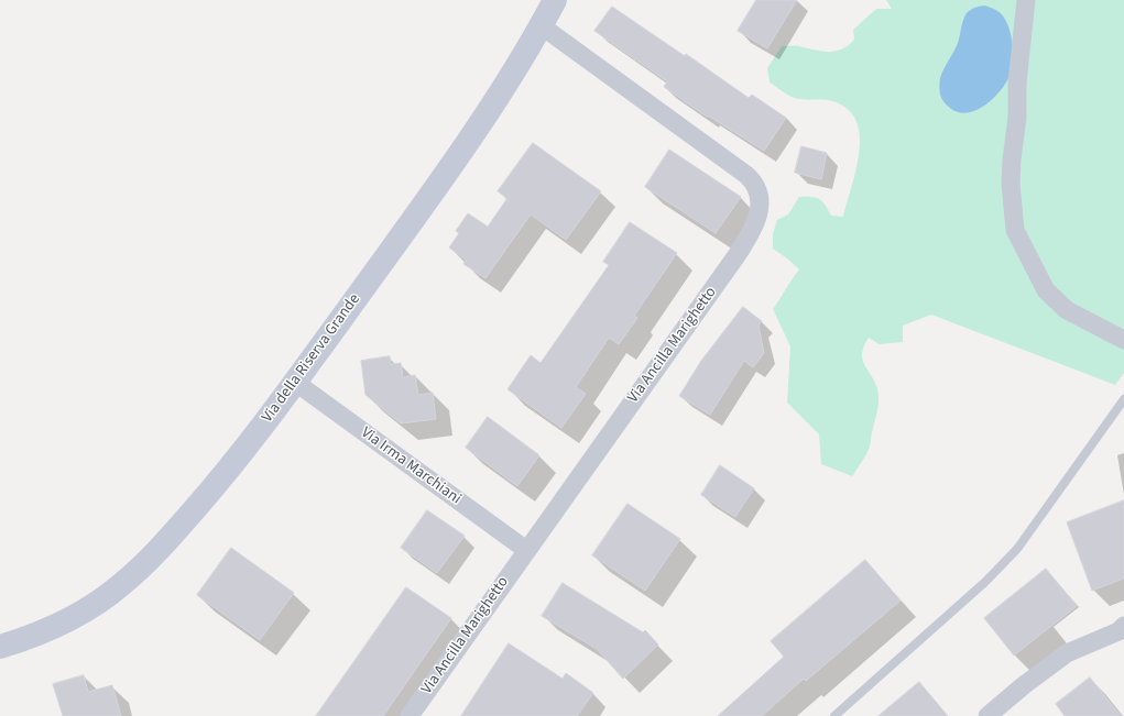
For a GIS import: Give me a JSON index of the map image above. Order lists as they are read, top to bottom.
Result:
{
  "streets": {
    "street": ["Via Ancilla Marighetto", "Via della Riserva Grande", "Via Irma Marchiani"]
  },
  "crossings": [
    ["Via Ancilla Marighetto", "Via della Riserva Grande"],
    ["Via Ancilla Marighetto", "Via Irma Marchiani"],
    ["Via della Riserva Grande", "Via Irma Marchiani"]
  ]
}
